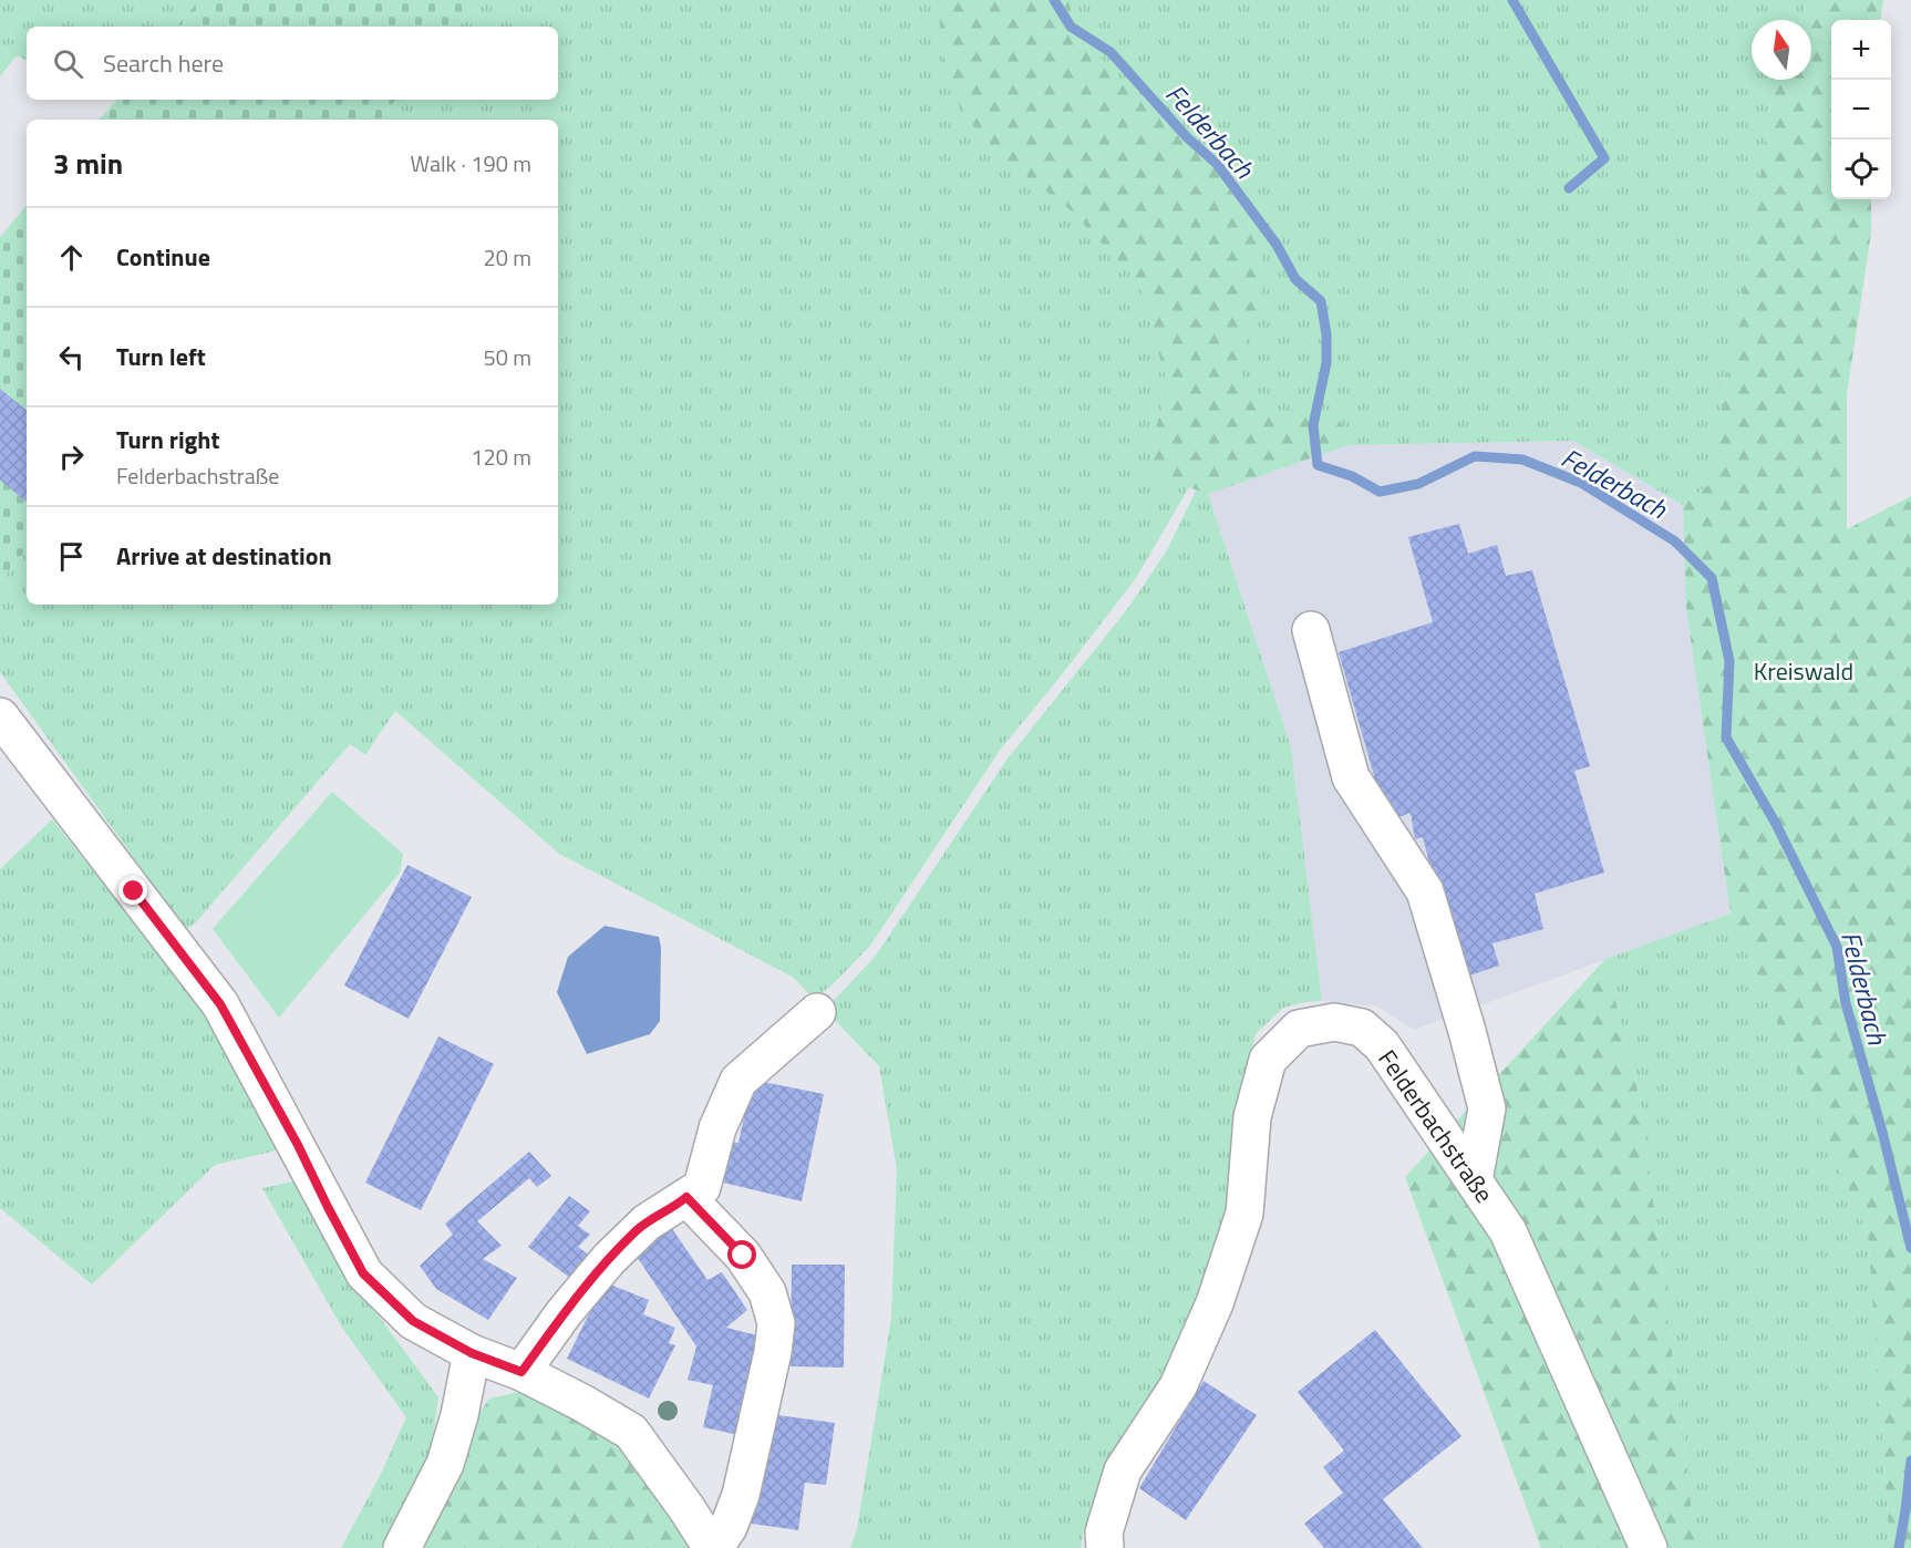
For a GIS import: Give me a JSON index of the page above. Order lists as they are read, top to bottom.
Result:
{
  "streets": {
    "street": ["Felderbachstraße"]
  },
  "water": ["Felderbach"],
  "parks": ["Kreiswald"],
  "north": "top",
  "page": {
    "map_buttons": ["+", "−"],
    "search": "Search here",
    "heading": ["3 min", "Walk · 190 m"],
    "list": [
      ["Continue", "20 m"],
      ["Turn left", "50 m"],
      ["Turn right", "Felderbachstraße", "120 m"],
      "Arrive at destination"
    ]
  }
}
